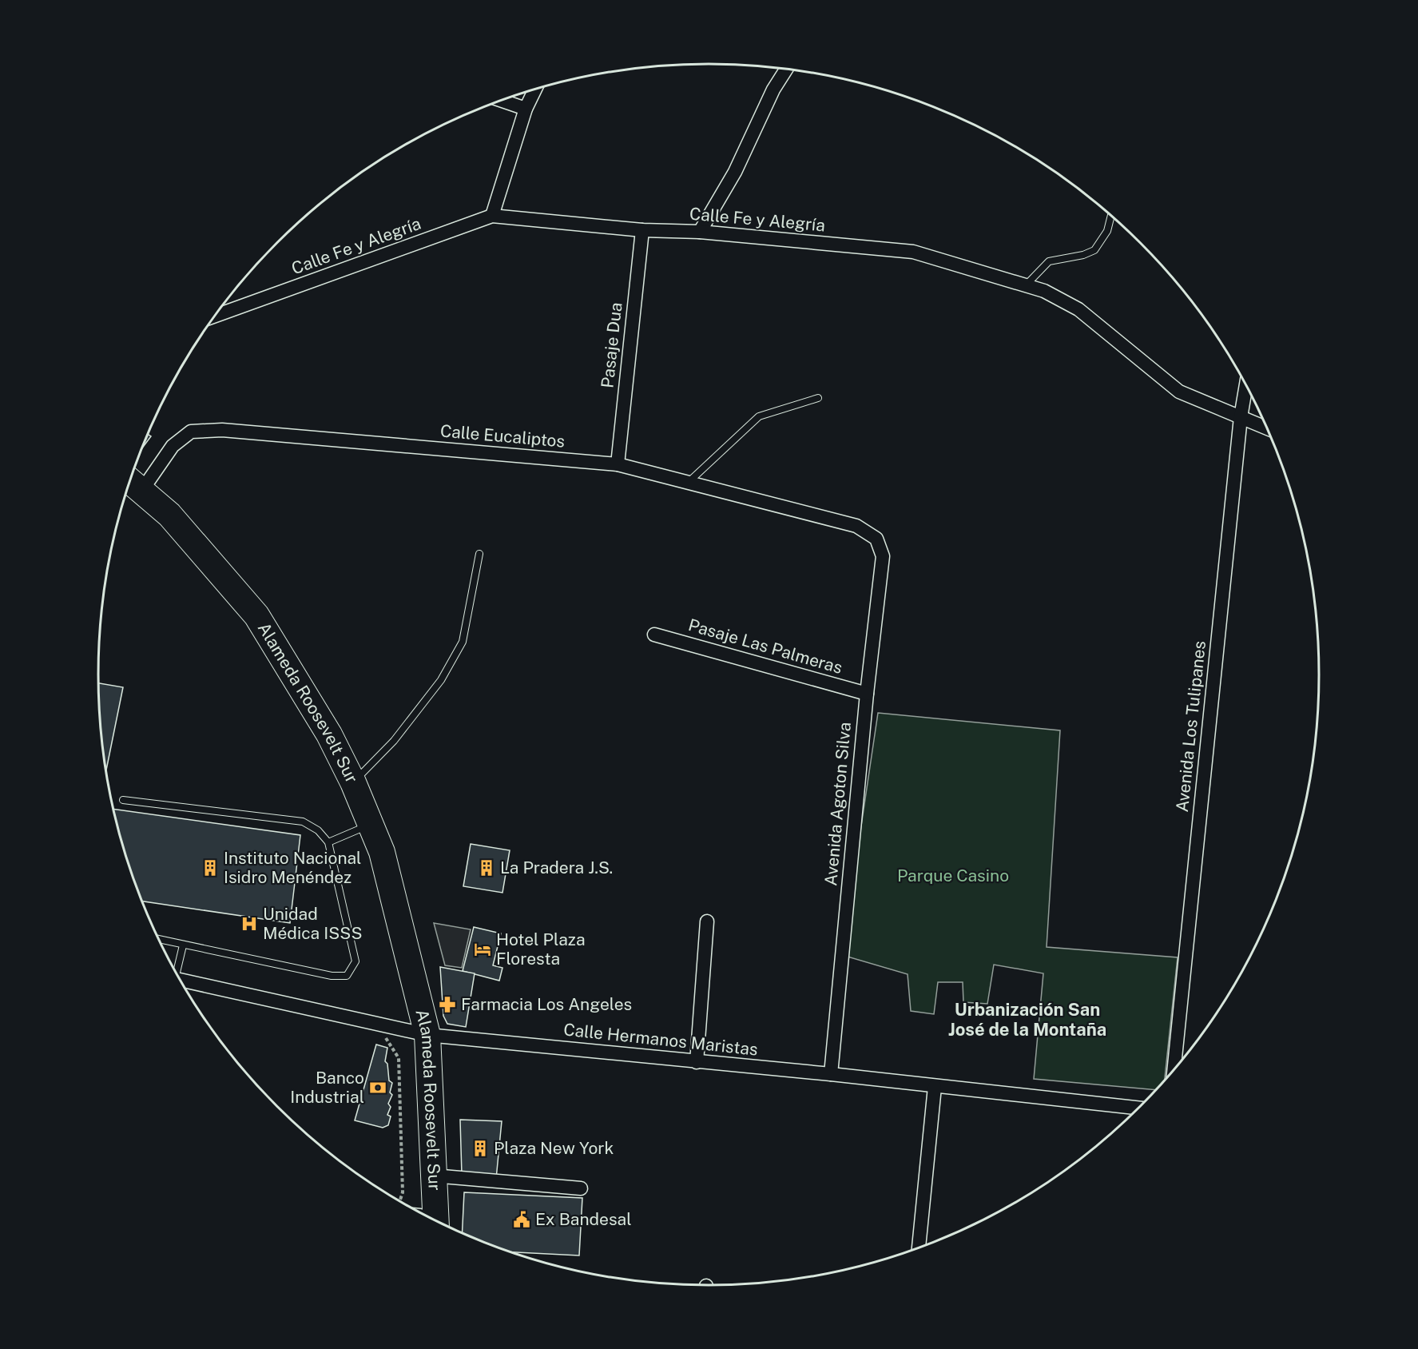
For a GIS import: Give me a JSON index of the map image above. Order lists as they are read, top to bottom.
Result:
{
  "streets": {
    "highway": ["Alameda Roosevelt Sur"],
    "street": [
      "Calle Fe y Alegría",
      "Pasaje Dua",
      "Calle Eucaliptos",
      "Pasaje Las Palmeras",
      "Avenida Los Tulipanes",
      "Avenida Agoton Silva",
      "Calle Hermanos Maristas"
    ]
  },
  "crossings": [
    ["Calle Fe y Alegría", "Pasaje Dua"],
    ["Calle Fe y Alegría", "Avenida Los Tulipanes"],
    ["Pasaje Dua", "Calle Eucaliptos"],
    ["Calle Eucaliptos", "Alameda Roosevelt Sur"],
    ["Calle Eucaliptos", "Avenida Agoton Silva"],
    ["Pasaje Las Palmeras", "Avenida Agoton Silva"],
    ["Alameda Roosevelt Sur", "Calle Hermanos Maristas"],
    ["Avenida Agoton Silva", "Calle Hermanos Maristas"]
  ],
  "districts": ["Urbanización San José de la Montaña"],
  "parks": ["Parque Casino"],
  "places": {
    "building": ["Instituto Nacional Isidro Menéndez", "La Pradera J.S.", "Plaza New York"],
    "hospital": ["Unidad Médica ISSS"],
    "hotel": ["Hotel Plaza Floresta"],
    "pharmacy": ["Farmacia Los Angeles"],
    "bank": ["Banco Industrial"],
    "public building": ["Ex Bandesal"]
  }
}
